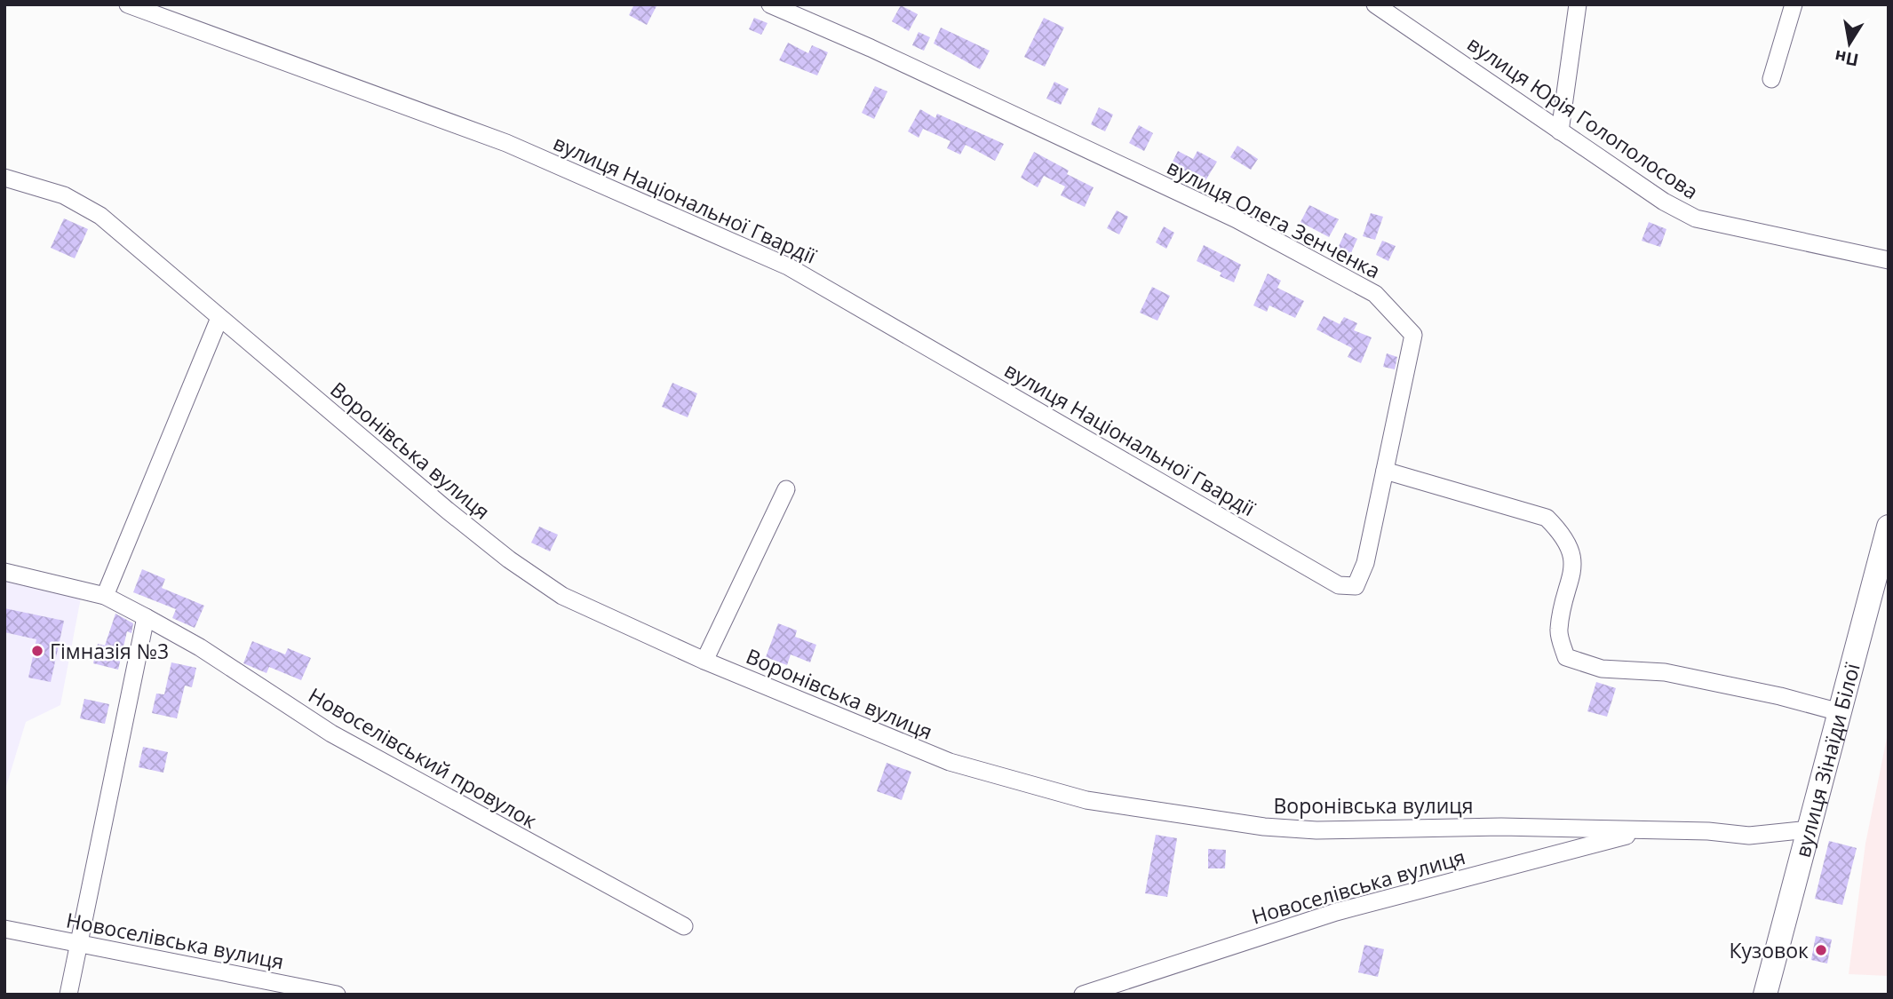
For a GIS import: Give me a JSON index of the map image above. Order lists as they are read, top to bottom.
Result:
{
  "streets": {
    "street": [
      "вулиця Юрія Голополосова",
      "вулиця Національної Гвардії",
      "вулиця Олега Зенченка",
      "Воронівська вулиця",
      "Новоселівський провулок",
      "вулиця Зінаїди Білої",
      "Новоселівська вулиця"
    ]
  },
  "crossings": [
    ["вулиця Національної Гвардії", "вулиця Олега Зенченка"],
    ["Воронівська вулиця", "вулиця Зінаїди Білої"],
    ["Воронівська вулиця", "Новоселівська вулиця"]
  ],
  "places": ["Гімназія №3", "Кузовок"],
  "north": "bottom"
}
